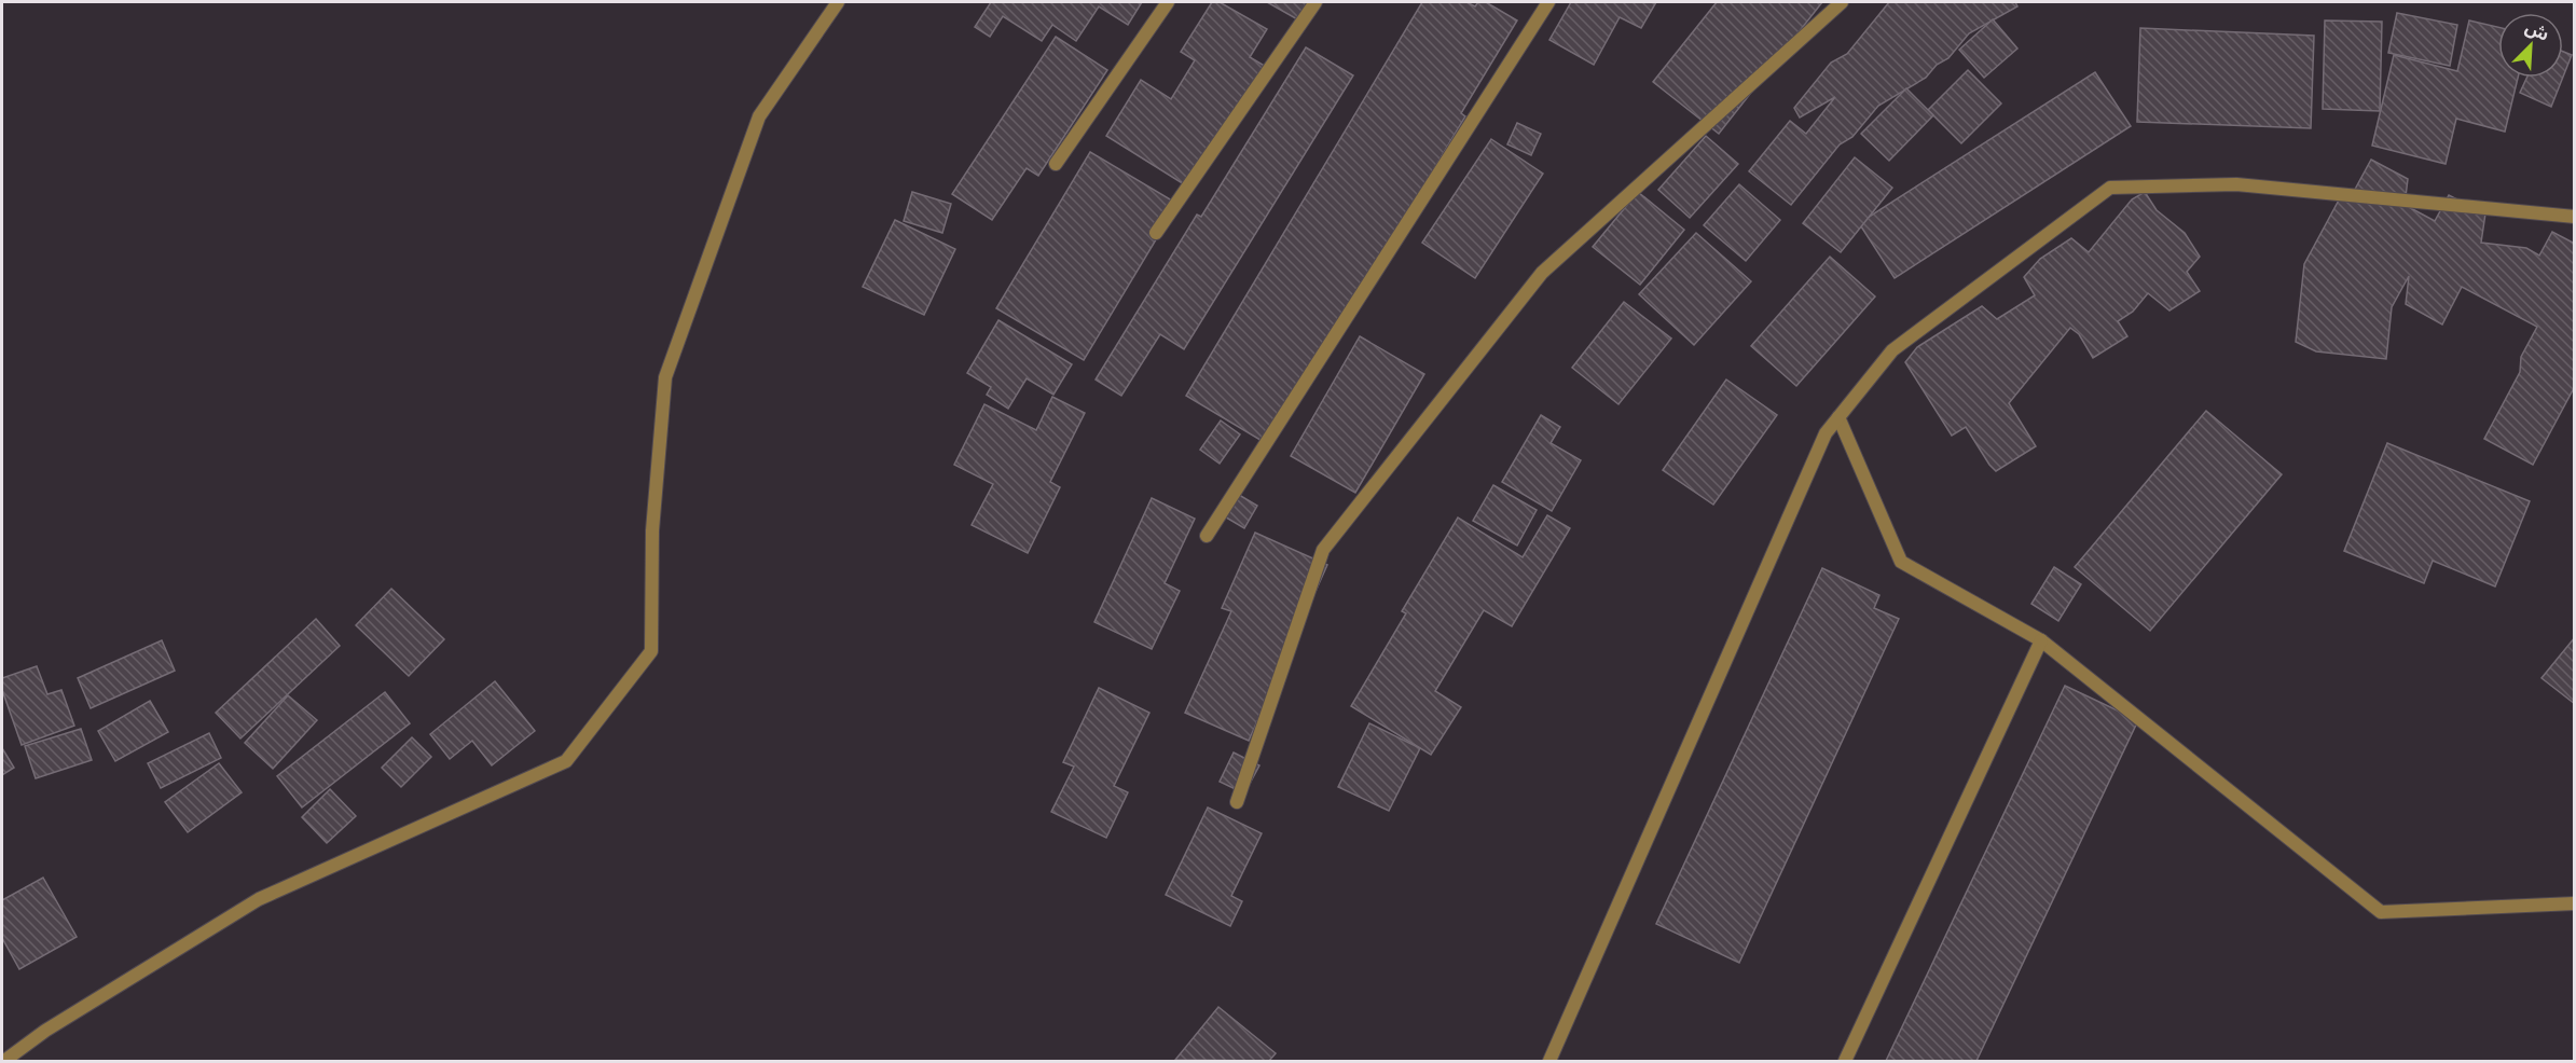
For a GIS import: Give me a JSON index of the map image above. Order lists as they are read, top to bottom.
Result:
{
  "north": "top right"
}
